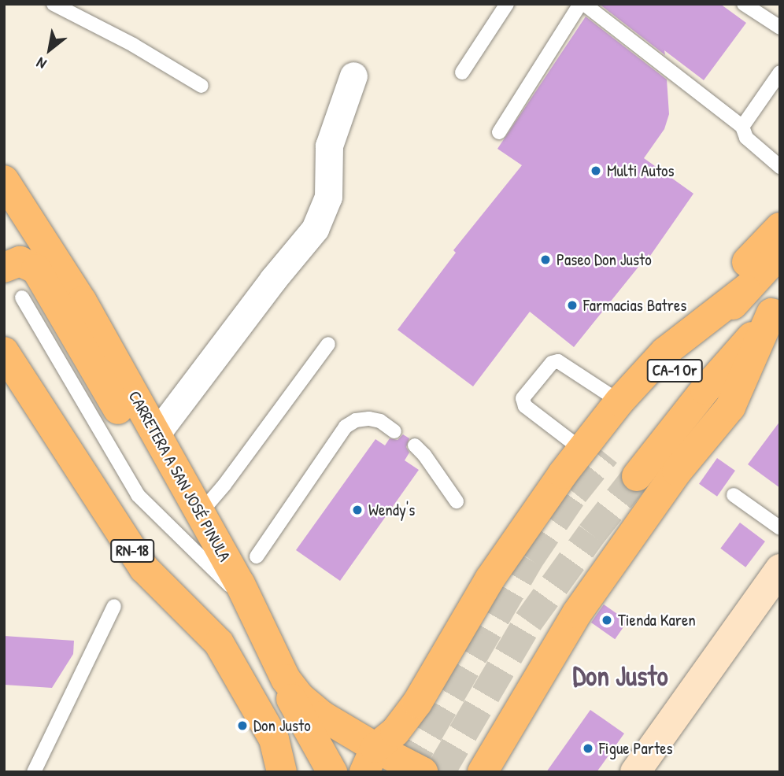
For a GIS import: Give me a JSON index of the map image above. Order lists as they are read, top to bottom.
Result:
{
  "streets": {
    "main road": ["CA-1 Or", "CARRETERA A SAN JOSÉ PINULA", "RN-18"]
  },
  "districts": ["Don Justo"],
  "places": [
    "Multi Autos",
    "Paseo Don Justo",
    "Farmacias Batres",
    "Wendy's",
    "Tienda Karen",
    "Don Justo",
    "Figue Partes"
  ],
  "north": "bottom left"
}
